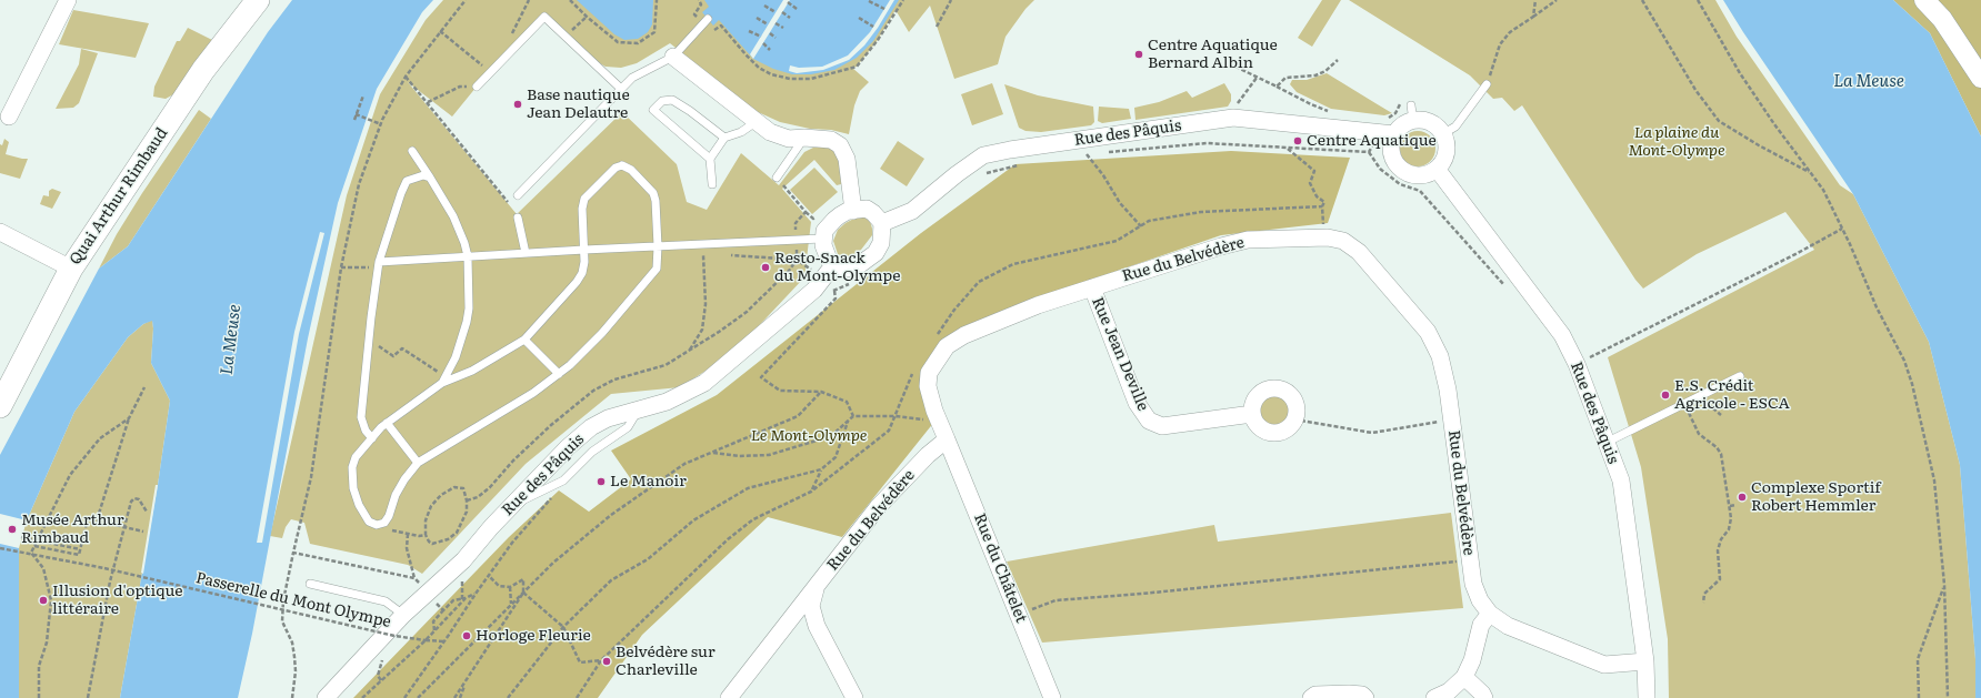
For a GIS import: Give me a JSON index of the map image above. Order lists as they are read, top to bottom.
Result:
{
  "streets": {
    "main road": ["Quai Arthur Rimbaud"],
    "street": [
      "Rue des Pâquis",
      "Rue du Belvédère",
      "Rue Jean Deville",
      "Rue du Châtelet"
    ],
    "path": ["Passerelle du Mont Olympe"]
  },
  "crossings": [
    ["Rue des Pâquis", "Rue du Belvédère"],
    ["Rue du Belvédère", "Rue Jean Deville"],
    ["Rue du Belvédère", "Rue du Châtelet"]
  ],
  "water": ["La Meuse"],
  "parks": ["La plaine du Mont-Olympe", "Le Mont-Olympe"],
  "places": [
    "Centre Aquatique Bernard Albin",
    "Base nautique Jean Delautre",
    "Centre Aquatique",
    "Resto-Snack du Mont-Olympe",
    "E.S. Crédit Agricole - ESCA",
    "Le Manoir",
    "Complexe Sportif Robert Hemmler",
    "Musée Arthur Rimbaud",
    "Illusion d'optique littéraire",
    "Horloge Fleurie",
    "Belvédère sur Charleville"
  ]
}
